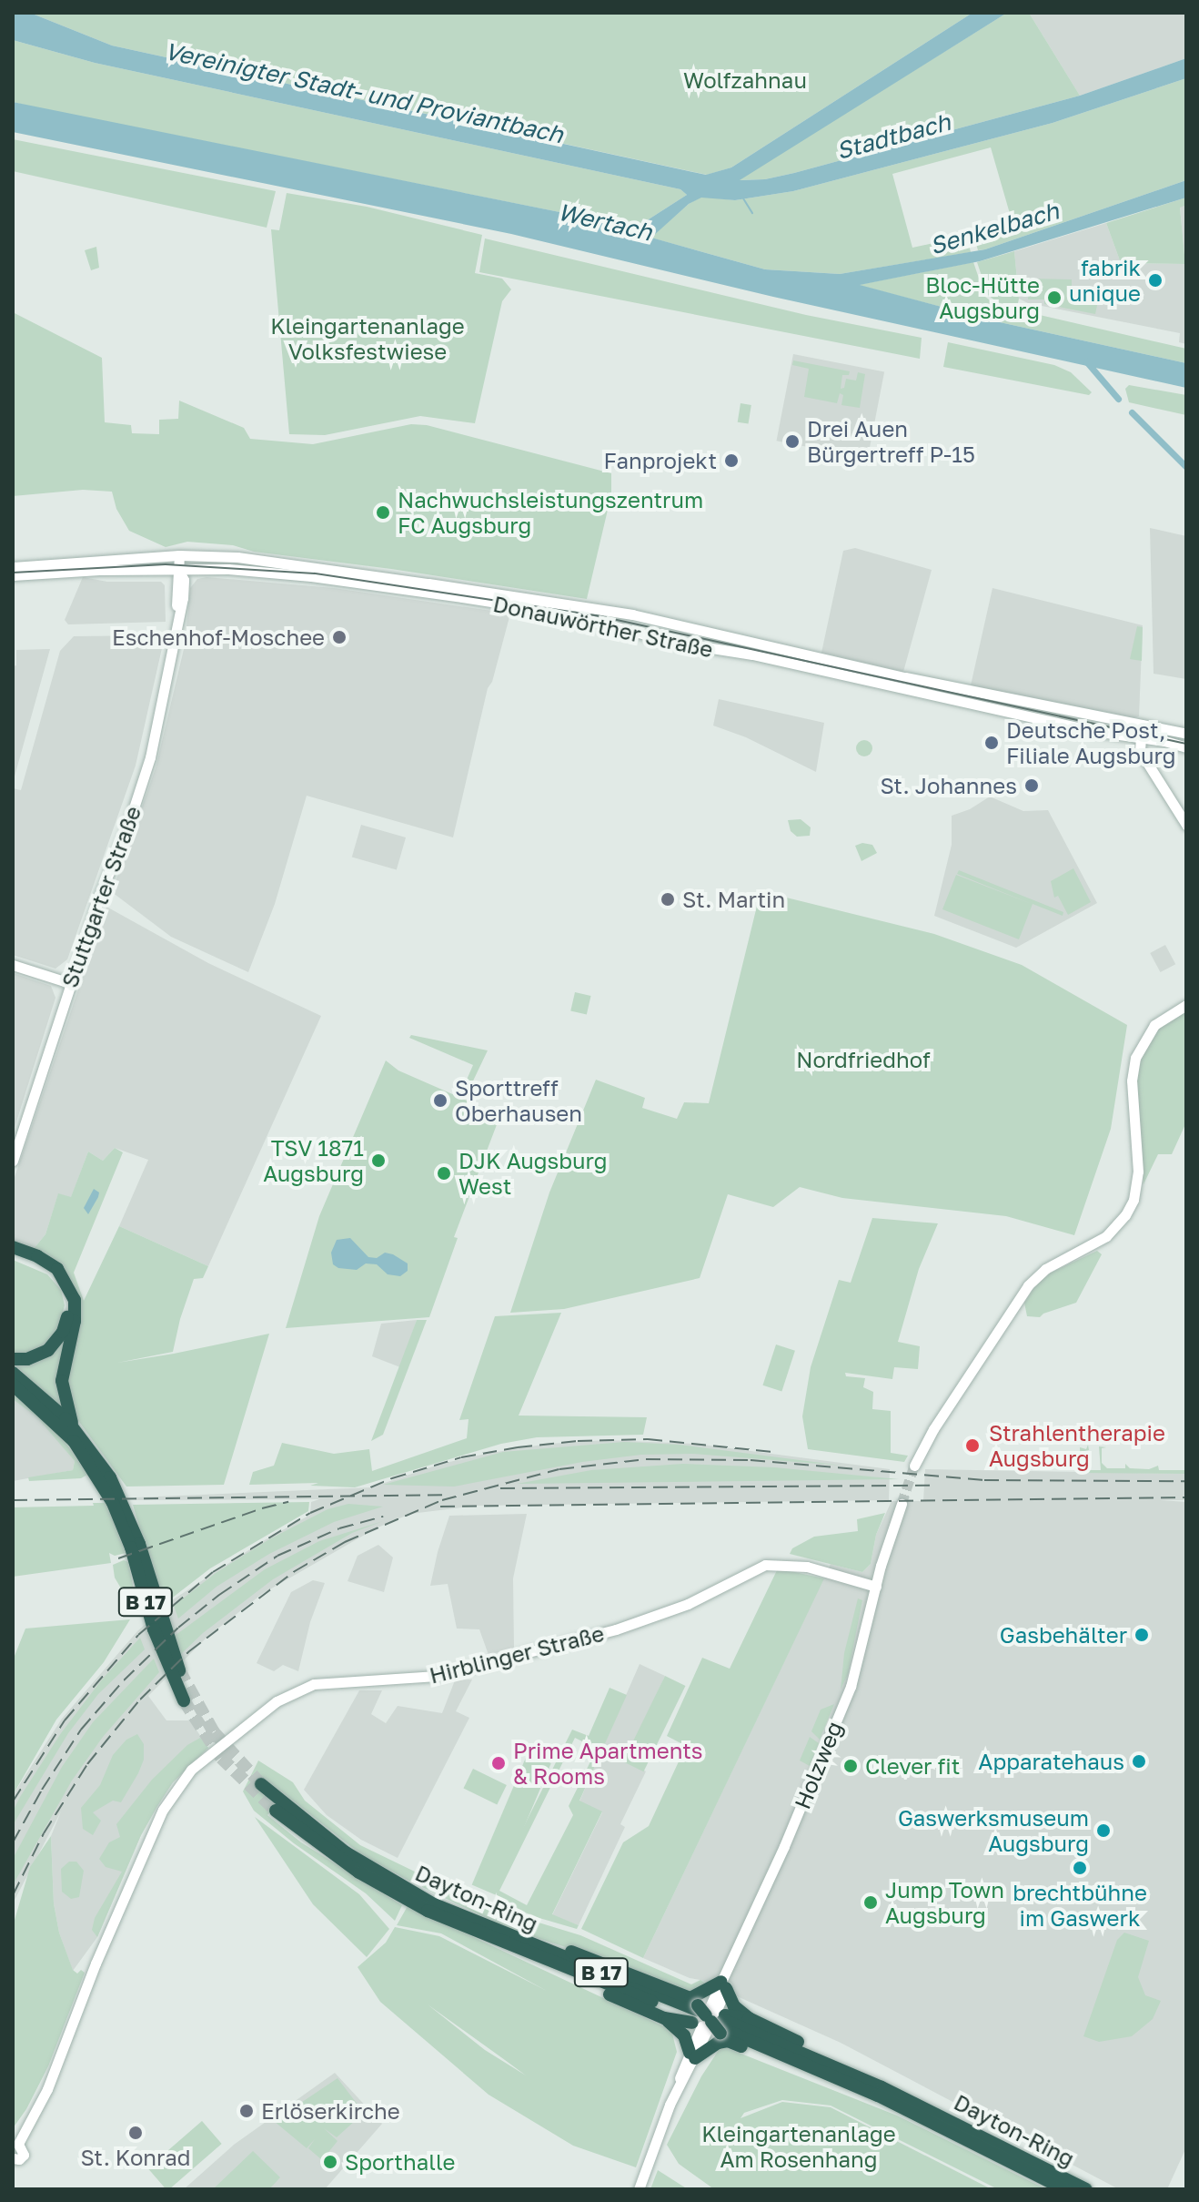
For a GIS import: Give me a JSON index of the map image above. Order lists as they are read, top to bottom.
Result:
{
  "streets": {
    "highway": ["B 17", "Dayton-Ring"],
    "main road": [
      "Donauwörther Straße",
      "Stuttgarter Straße",
      "Hirblinger Straße",
      "Holzweg"
    ]
  },
  "crossings": [
    ["Donauwörther Straße", "Stuttgarter Straße"],
    ["Hirblinger Straße", "Holzweg"],
    ["Holzweg", "Dayton-Ring"]
  ],
  "water": [
    "Vereinigter Stadt- und Proviantbach",
    "Stadtbach",
    "Wertach",
    "Senkelbach"
  ],
  "parks": [
    "Wolfzahnau",
    "Kleingartenanlage Volksfestwiese",
    "Nordfriedhof",
    "Kleingartenanlage Am Rosenhang"
  ],
  "places": [
    "fabrik unique",
    "Bloc-Hütte Augsburg",
    "Drei Auen Bürgertreff P-15",
    "Fanprojekt",
    "Nachwuchsleistungszentrum FC Augsburg",
    "Eschenhof-Moschee",
    "Deutsche Post, Filiale Augsburg",
    "St. Johannes",
    "St. Martin",
    "Sporttreff Oberhausen",
    "TSV 1871 Augsburg",
    "DJK Augsburg West",
    "Strahlentherapie Augsburg",
    "Gasbehälter",
    "Apparatehaus",
    "Prime Apartments & Rooms",
    "Clever fit",
    "Gaswerksmuseum Augsburg",
    "brechtbühne im Gaswerk",
    "Jump Town Augsburg",
    "Erlöserkirche",
    "St. Konrad",
    "Sporthalle"
  ]
}
